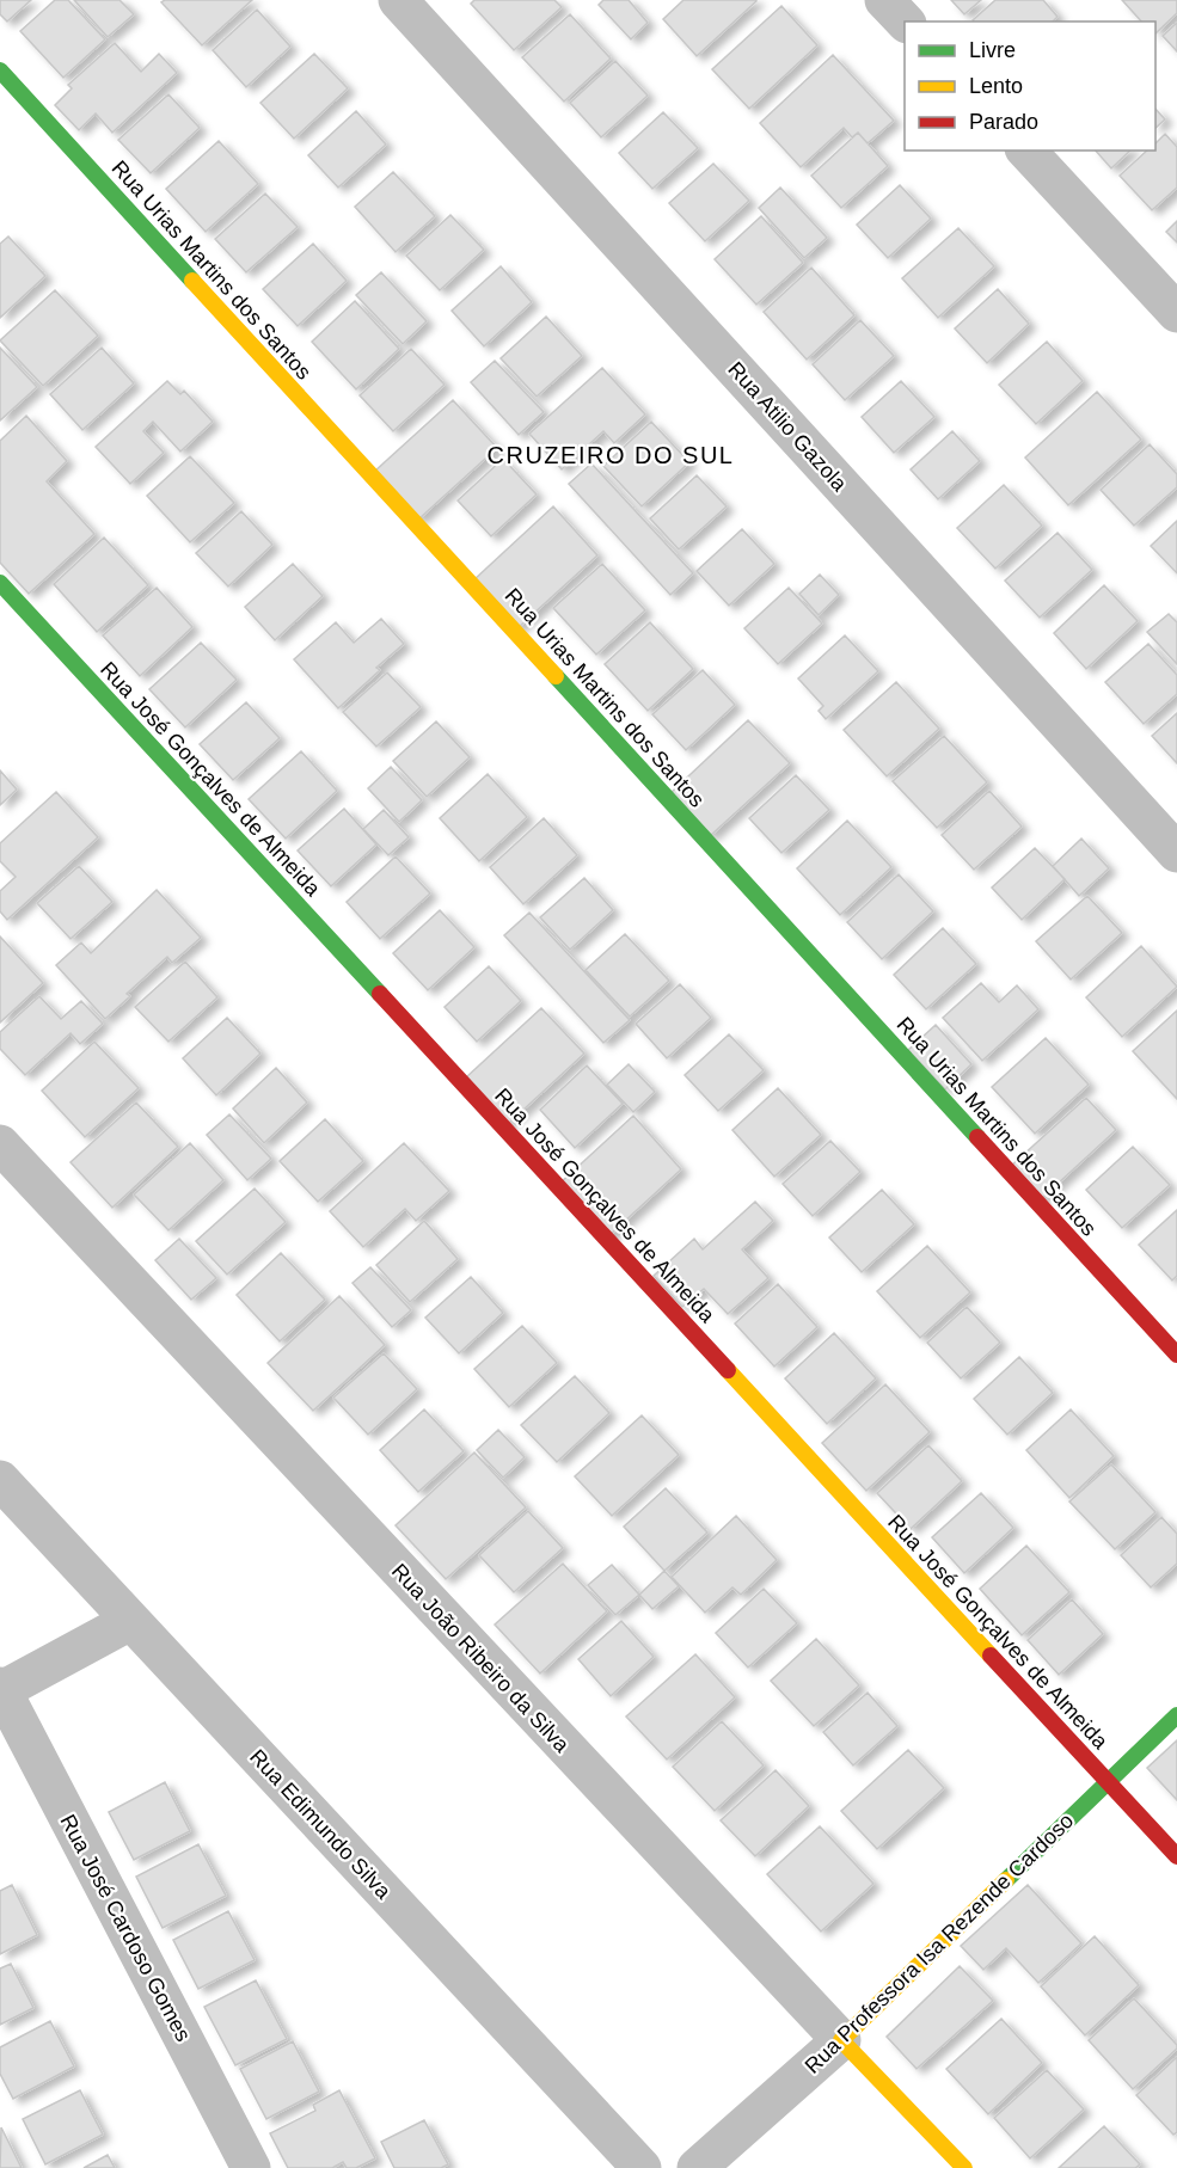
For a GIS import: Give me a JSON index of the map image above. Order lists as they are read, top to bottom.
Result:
{
  "streets": {
    "street": [
      "Rua Urias Martins dos Santos",
      "Rua Atilio Gazola",
      "Rua José Gonçalves de Almeida",
      "Rua João Ribeiro da Silva",
      "Rua Edimundo Silva",
      "Rua José Cardoso Gomes",
      "Rua Professora Isa Rezende Cardoso"
    ]
  },
  "crossings": [
    ["Rua José Gonçalves de Almeida", "Rua Professora Isa Rezende Cardoso"],
    ["Rua João Ribeiro da Silva", "Rua Professora Isa Rezende Cardoso"]
  ],
  "districts": ["CRUZEIRO DO SUL"],
  "legend": ["Livre", "Lento", "Parado"]
}
